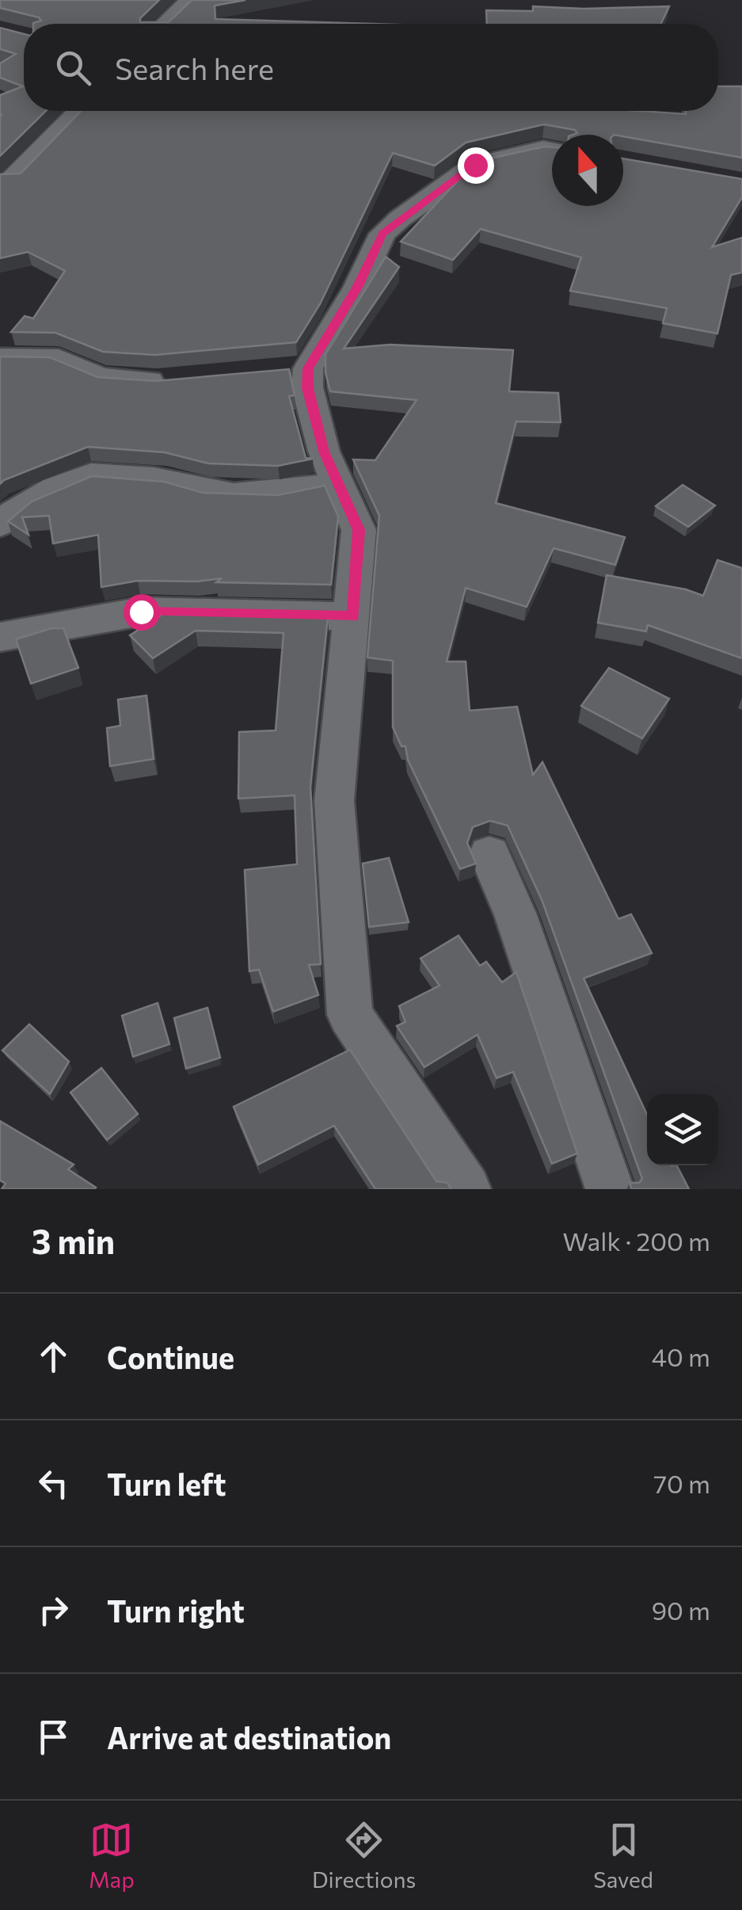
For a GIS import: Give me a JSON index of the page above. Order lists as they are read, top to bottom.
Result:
{
  "north": "top",
  "page": {
    "search": "Search here",
    "heading": ["3 min", "Walk · 200 m"],
    "list": [
      ["Continue", "40 m"],
      ["Turn left", "70 m"],
      ["Turn right", "90 m"],
      "Arrive at destination"
    ],
    "nav": ["Map", "Directions", "Saved"]
  }
}
